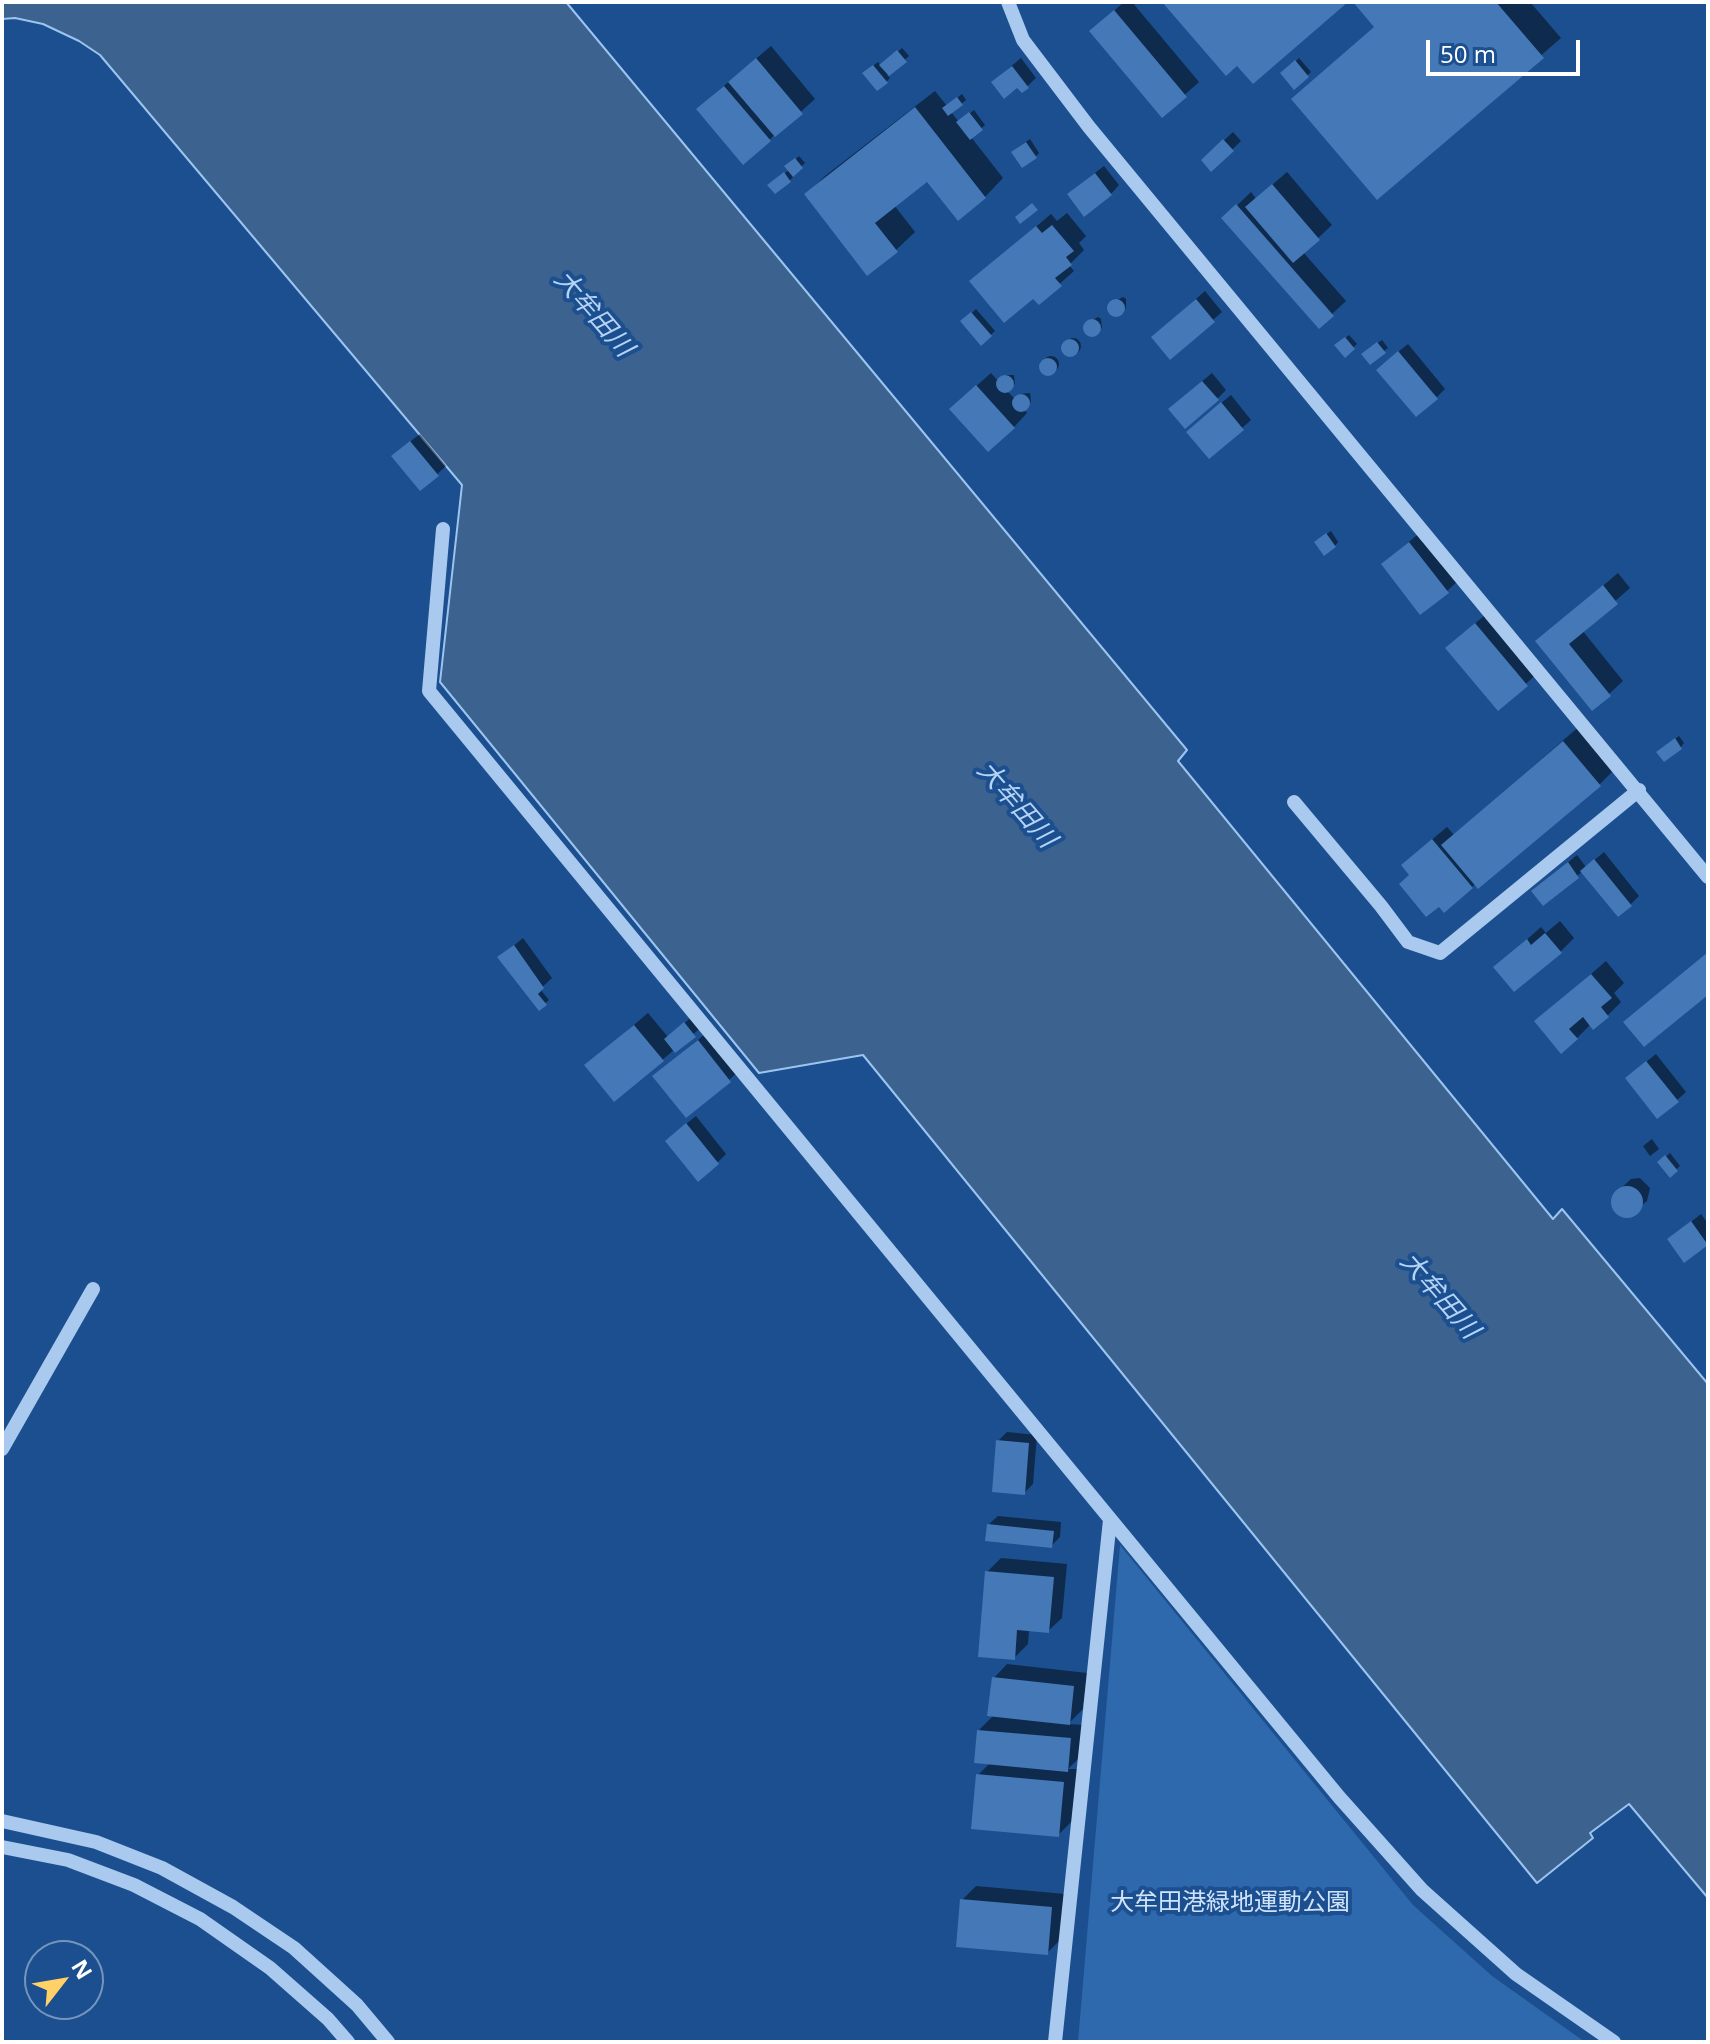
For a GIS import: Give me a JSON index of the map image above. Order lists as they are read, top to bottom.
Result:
{
  "water": ["大牟田川"],
  "parks": ["大牟田港緑地運動公園"],
  "scale_bar": "50 m",
  "north": "top right"
}
